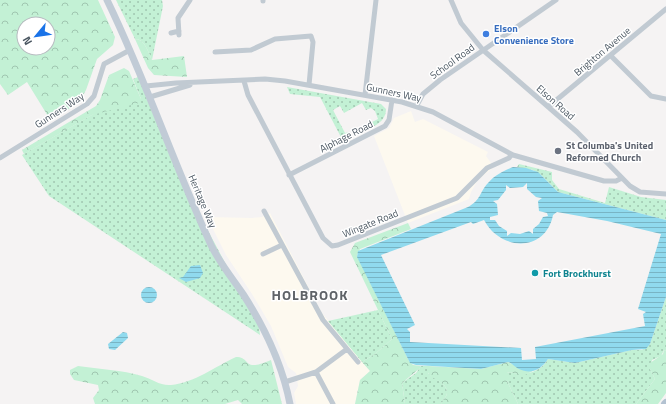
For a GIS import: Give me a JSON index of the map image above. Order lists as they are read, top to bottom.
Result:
{
  "streets": {
    "street": [
      "Brighton Avenue",
      "School Road",
      "Gunners Way",
      "Elson Road",
      "Alphage Road",
      "Heritage Way",
      "Wingate Road"
    ]
  },
  "crossings": [
    ["Brighton Avenue", "Elson Road"],
    ["School Road", "Gunners Way"],
    ["School Road", "Elson Road"],
    ["Gunners Way", "Elson Road"],
    ["Gunners Way", "Alphage Road"],
    ["Gunners Way", "Heritage Way"],
    ["Gunners Way", "Wingate Road"],
    ["Alphage Road", "Wingate Road"]
  ],
  "districts": ["HOLBROOK"],
  "places": ["Elson Convenience Store", "St Columba's United Reformed Church", "Fort Brockhurst"],
  "north": "bottom left"
}
